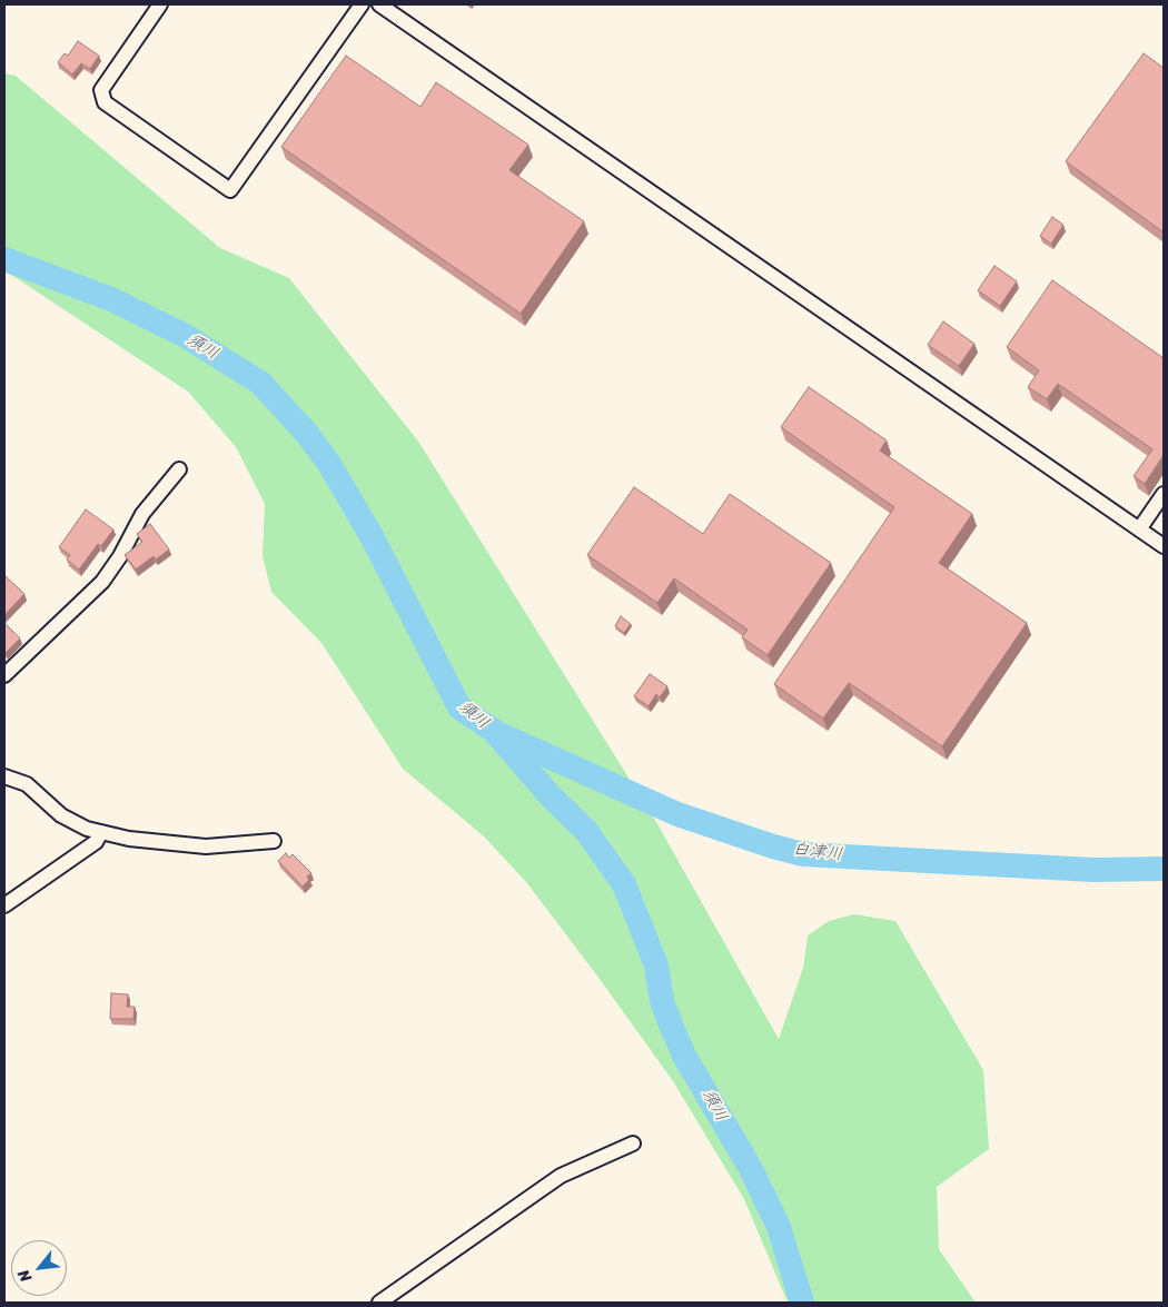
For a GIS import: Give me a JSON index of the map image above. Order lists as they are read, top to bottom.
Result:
{
  "water": ["須川", "白津川"],
  "north": "bottom left"
}
